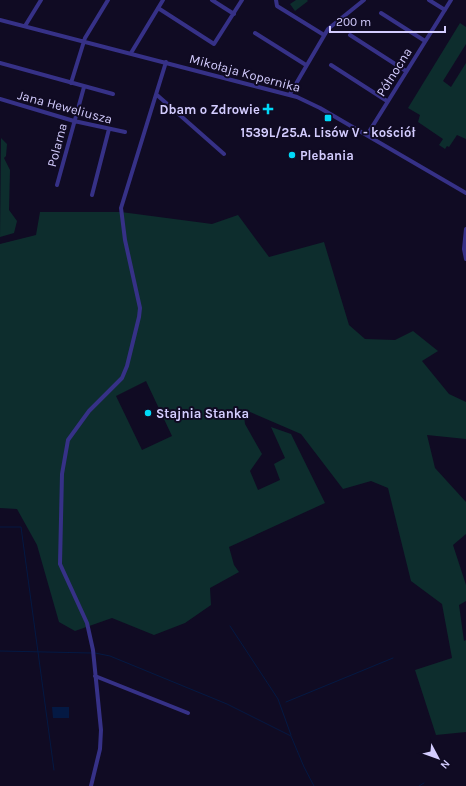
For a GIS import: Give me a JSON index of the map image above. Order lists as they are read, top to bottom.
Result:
{
  "streets": {
    "street": [
      "Północna",
      "Mikołaja Kopernika",
      "Jana Heweliusza",
      "Polarna"
    ]
  },
  "crossings": [
    ["Północna", "Mikołaja Kopernika"],
    ["Jana Heweliusza", "Polarna"]
  ],
  "places": {
    "health": ["Dbam o Zdrowie"],
    "transit": ["1539L/25.A. Lisów V - kościół"],
    "other": ["Plebania", "Stajnia Stanka"]
  },
  "scale_bar": "200 m",
  "north": "bottom right"
}
